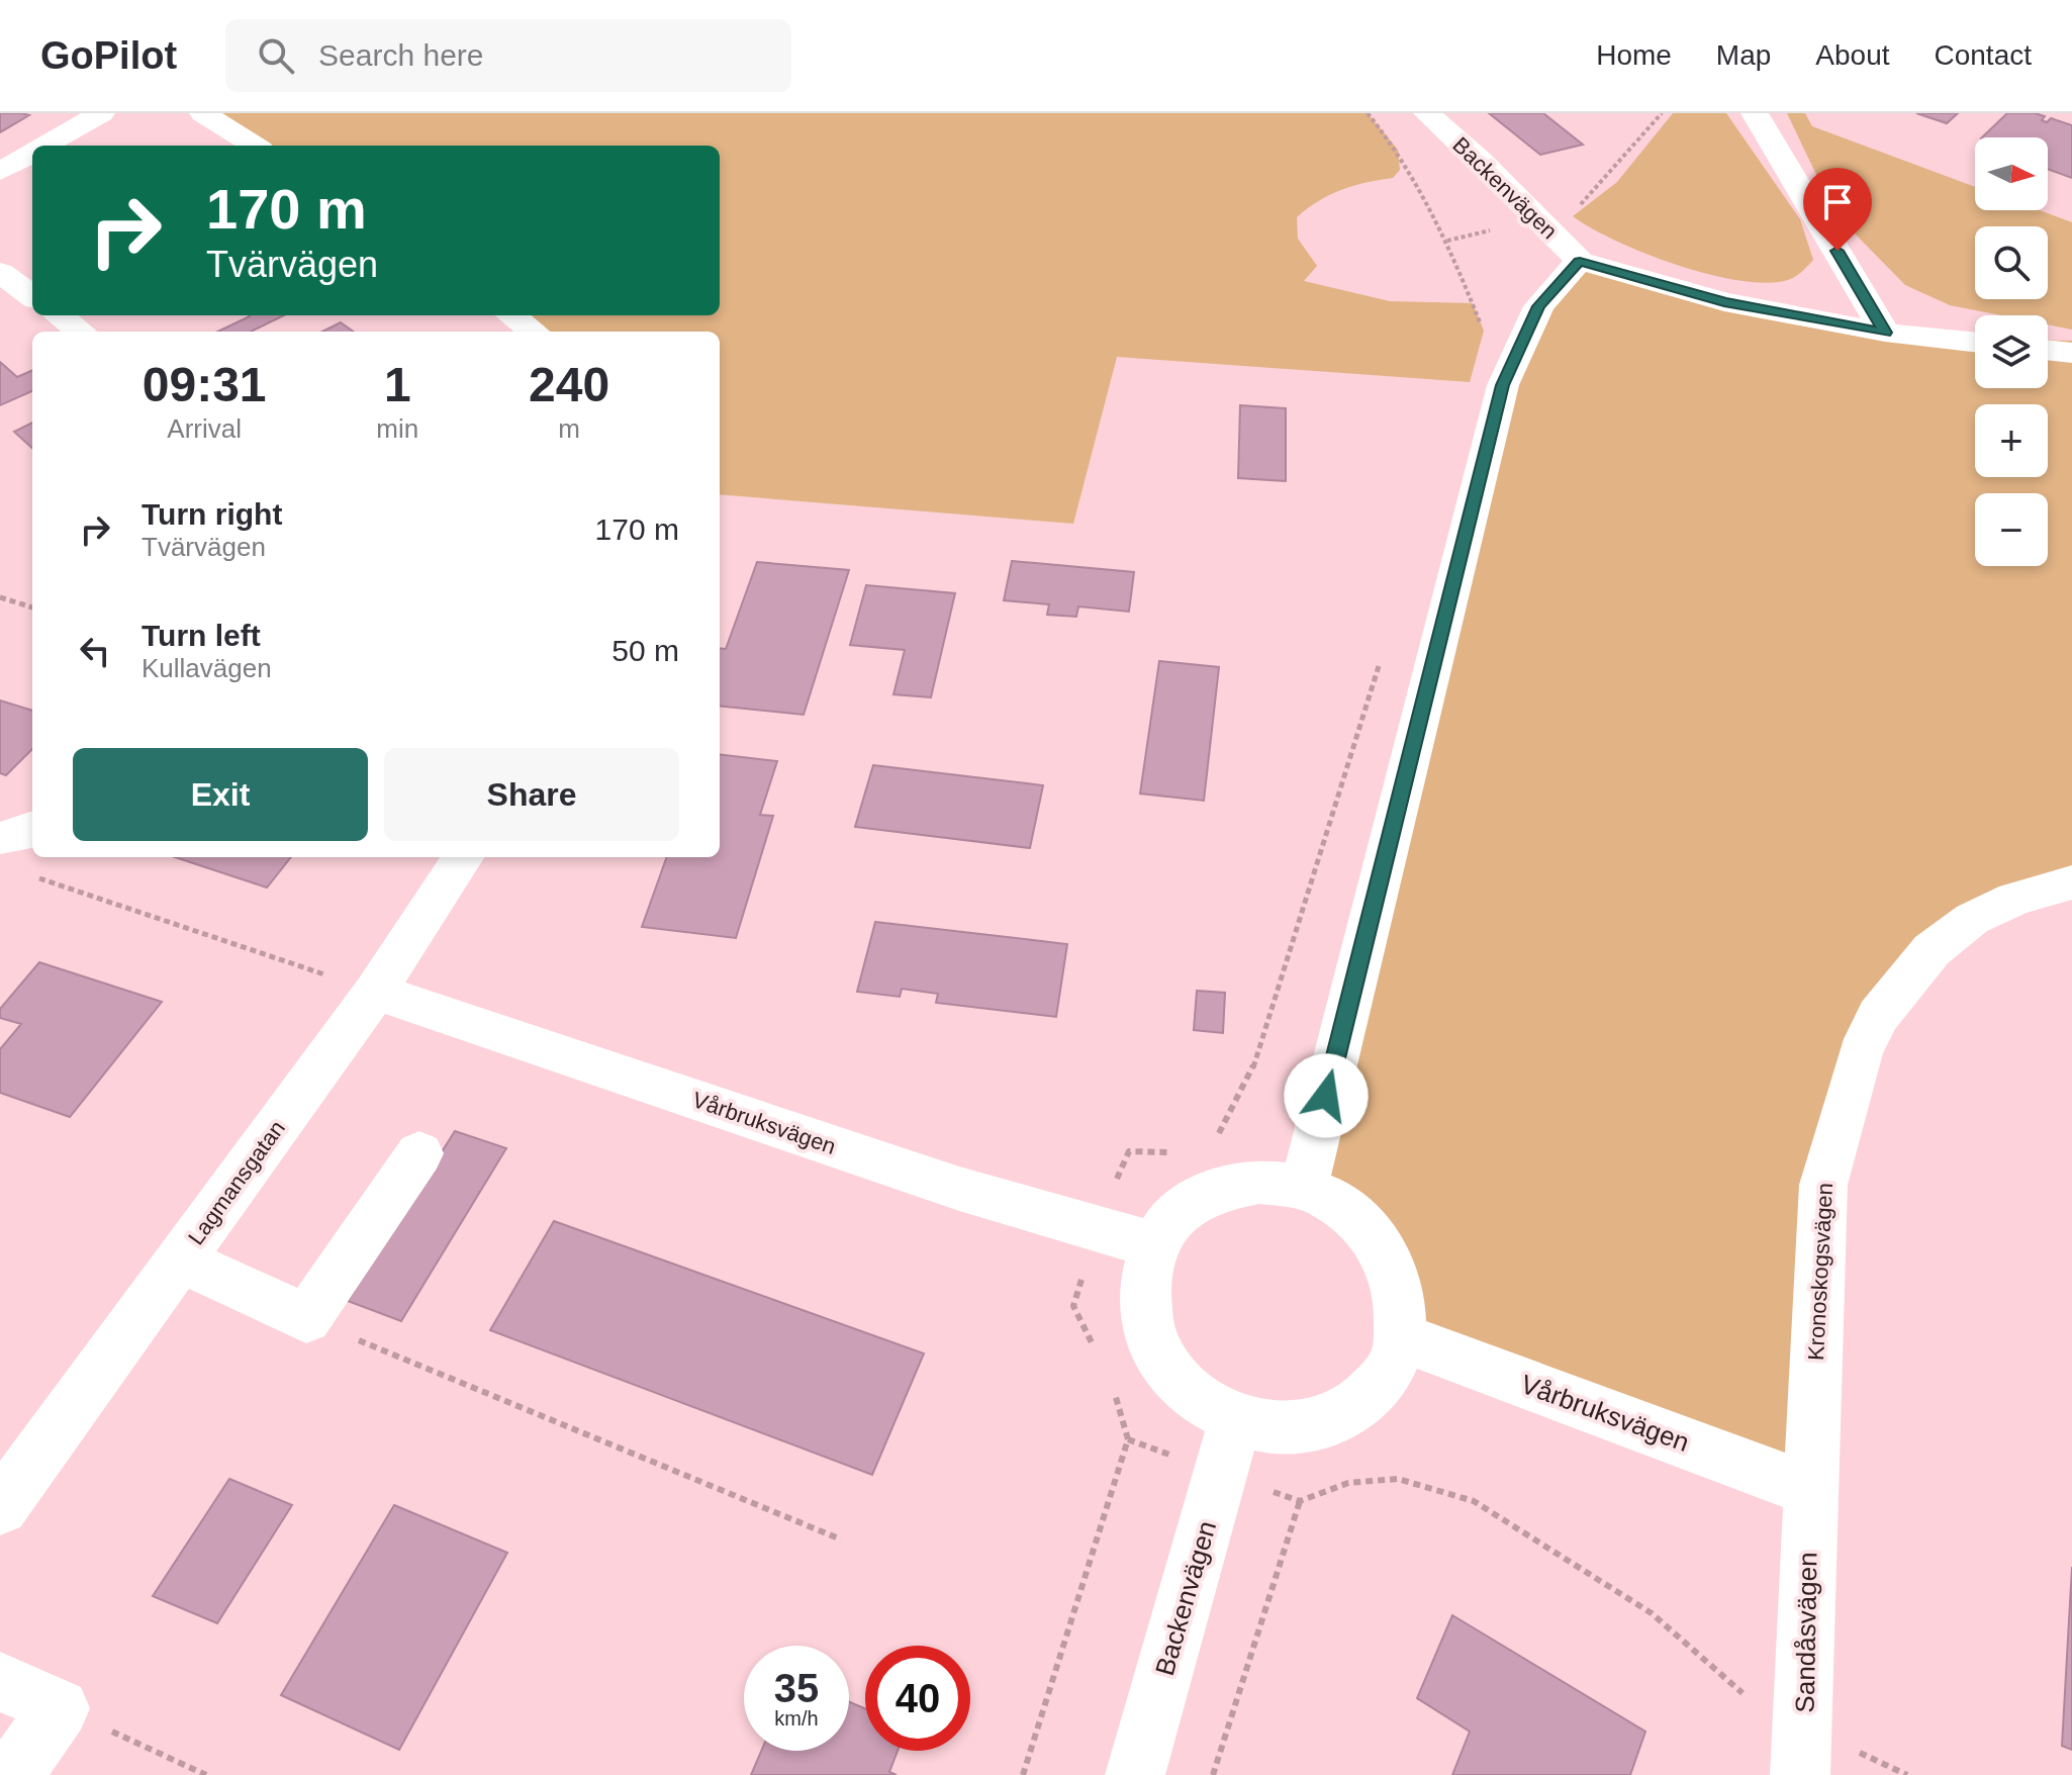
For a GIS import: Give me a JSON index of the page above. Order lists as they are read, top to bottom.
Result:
{
  "streets": {
    "street": [
      "Backenvägen",
      "Vårbruksvägen",
      "Lagmansgatan",
      "Kronoskogsvägen",
      "Sandåsvägen"
    ]
  },
  "crossings": [
    ["Backenvägen", "Vårbruksvägen"],
    ["Vårbruksvägen", "Lagmansgatan"],
    ["Vårbruksvägen", "Kronoskogsvägen"],
    ["Vårbruksvägen", "Sandåsvägen"],
    ["Kronoskogsvägen", "Sandåsvägen"]
  ],
  "north": "right",
  "page": {
    "header": "GoPilot",
    "search": "Search here",
    "nav": [
      "Home",
      "Map",
      "About",
      "Contact"
    ],
    "map_buttons": ["+", "−"],
    "turn": ["170 m", "Tvärvägen"],
    "eta": [
      "09:31",
      "Arrival",
      "1",
      "min",
      "240",
      "m"
    ],
    "list": [
      {
        "name": "Turn right",
        "note": "Tvärvägen",
        "value": "170 m"
      },
      {
        "name": "Turn left",
        "note": "Kullavägen",
        "value": "50 m"
      }
    ],
    "buttons": ["Exit", "Share"],
    "speed": "35 km/h",
    "limit": "40"
  }
}
